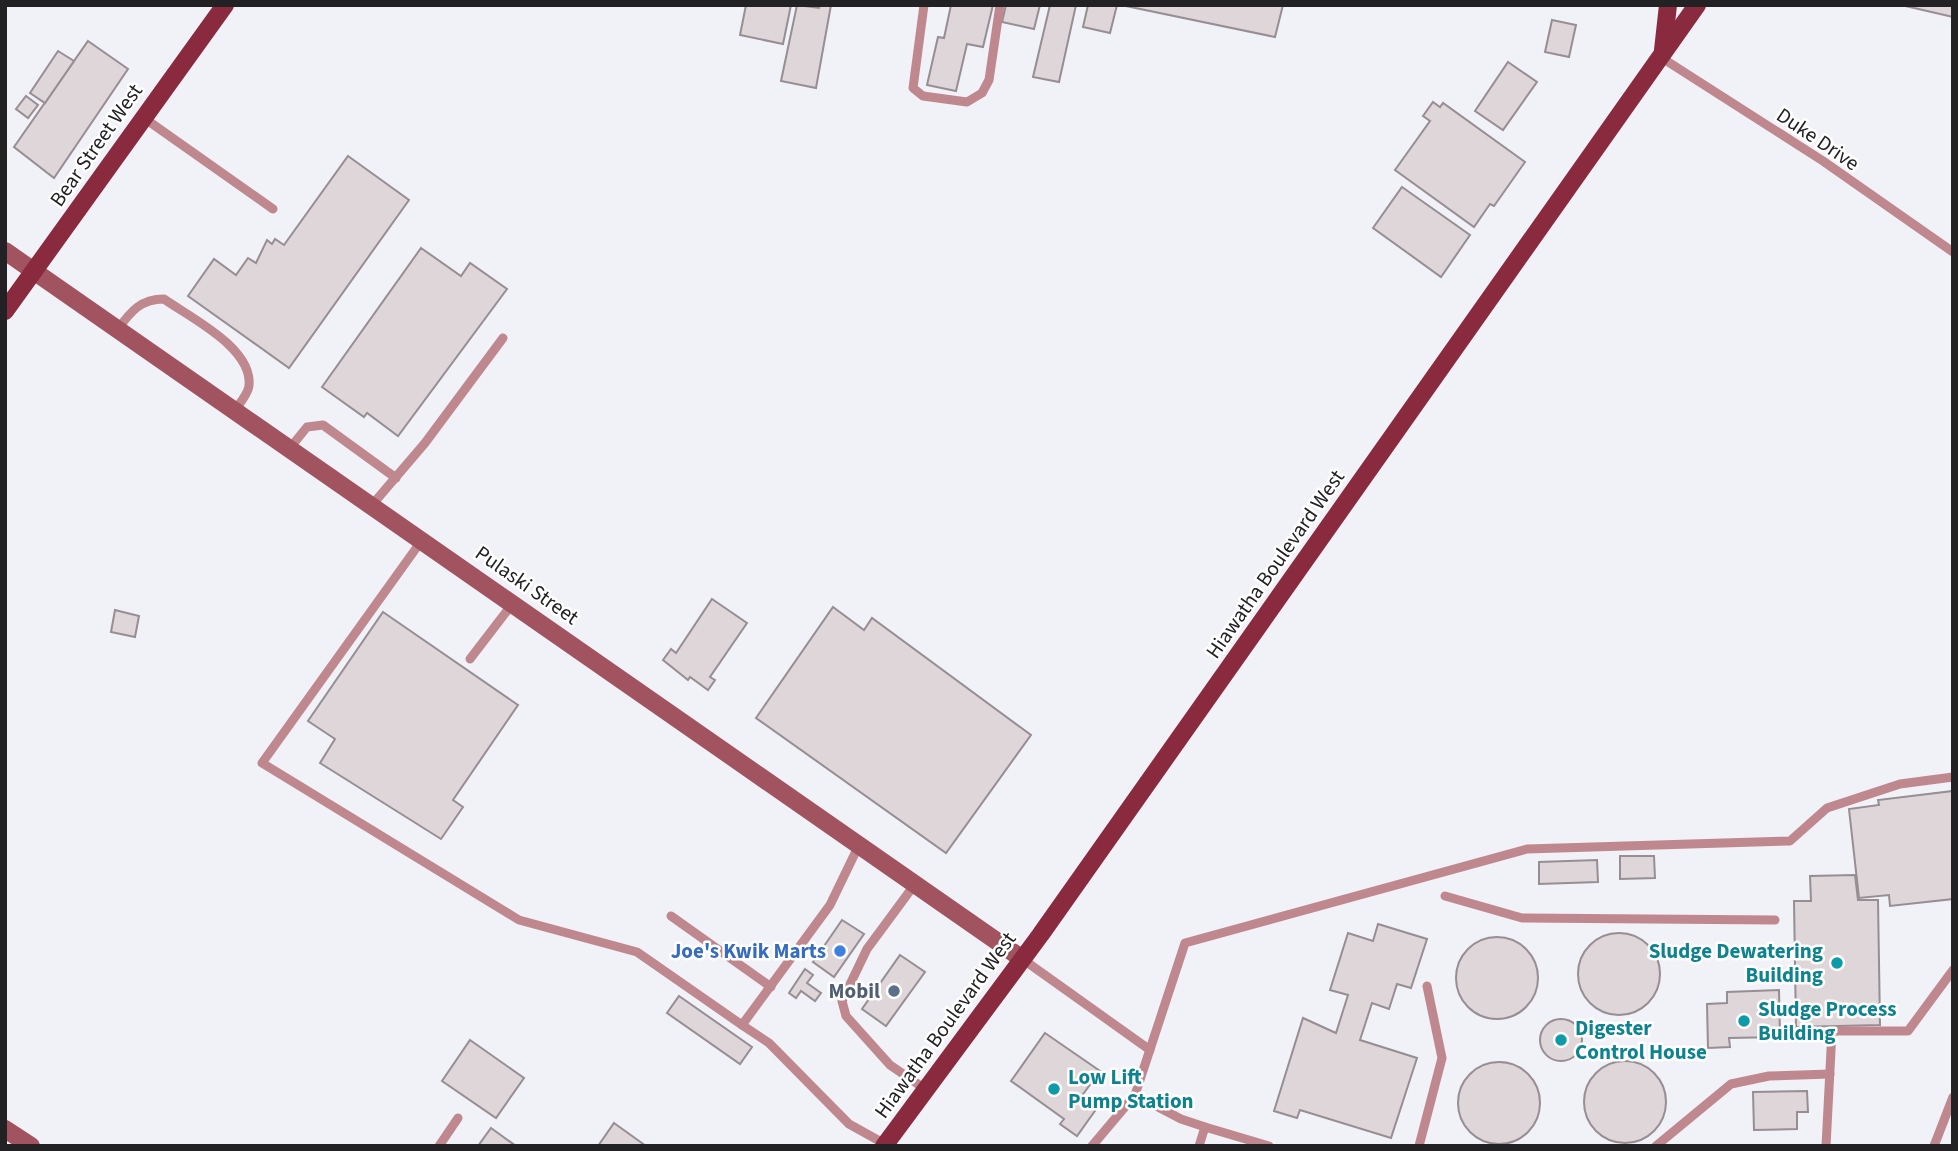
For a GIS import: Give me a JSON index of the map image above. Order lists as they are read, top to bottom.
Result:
{
  "streets": {
    "main road": ["Bear Street West", "Hiawatha Boulevard West"],
    "street": ["Pulaski Street"],
    "lane": ["Duke Drive"]
  },
  "crossings": [
    ["Duke Drive", "Hiawatha Boulevard West"],
    ["Bear Street West", "Pulaski Street"],
    ["Hiawatha Boulevard West", "Pulaski Street"]
  ],
  "places": [
    "Joe's Kwik Marts",
    "Sludge Dewatering Building",
    "Mobil",
    "Sludge Process Building",
    "Digester Control House",
    "Low Lift Pump Station"
  ]
}
